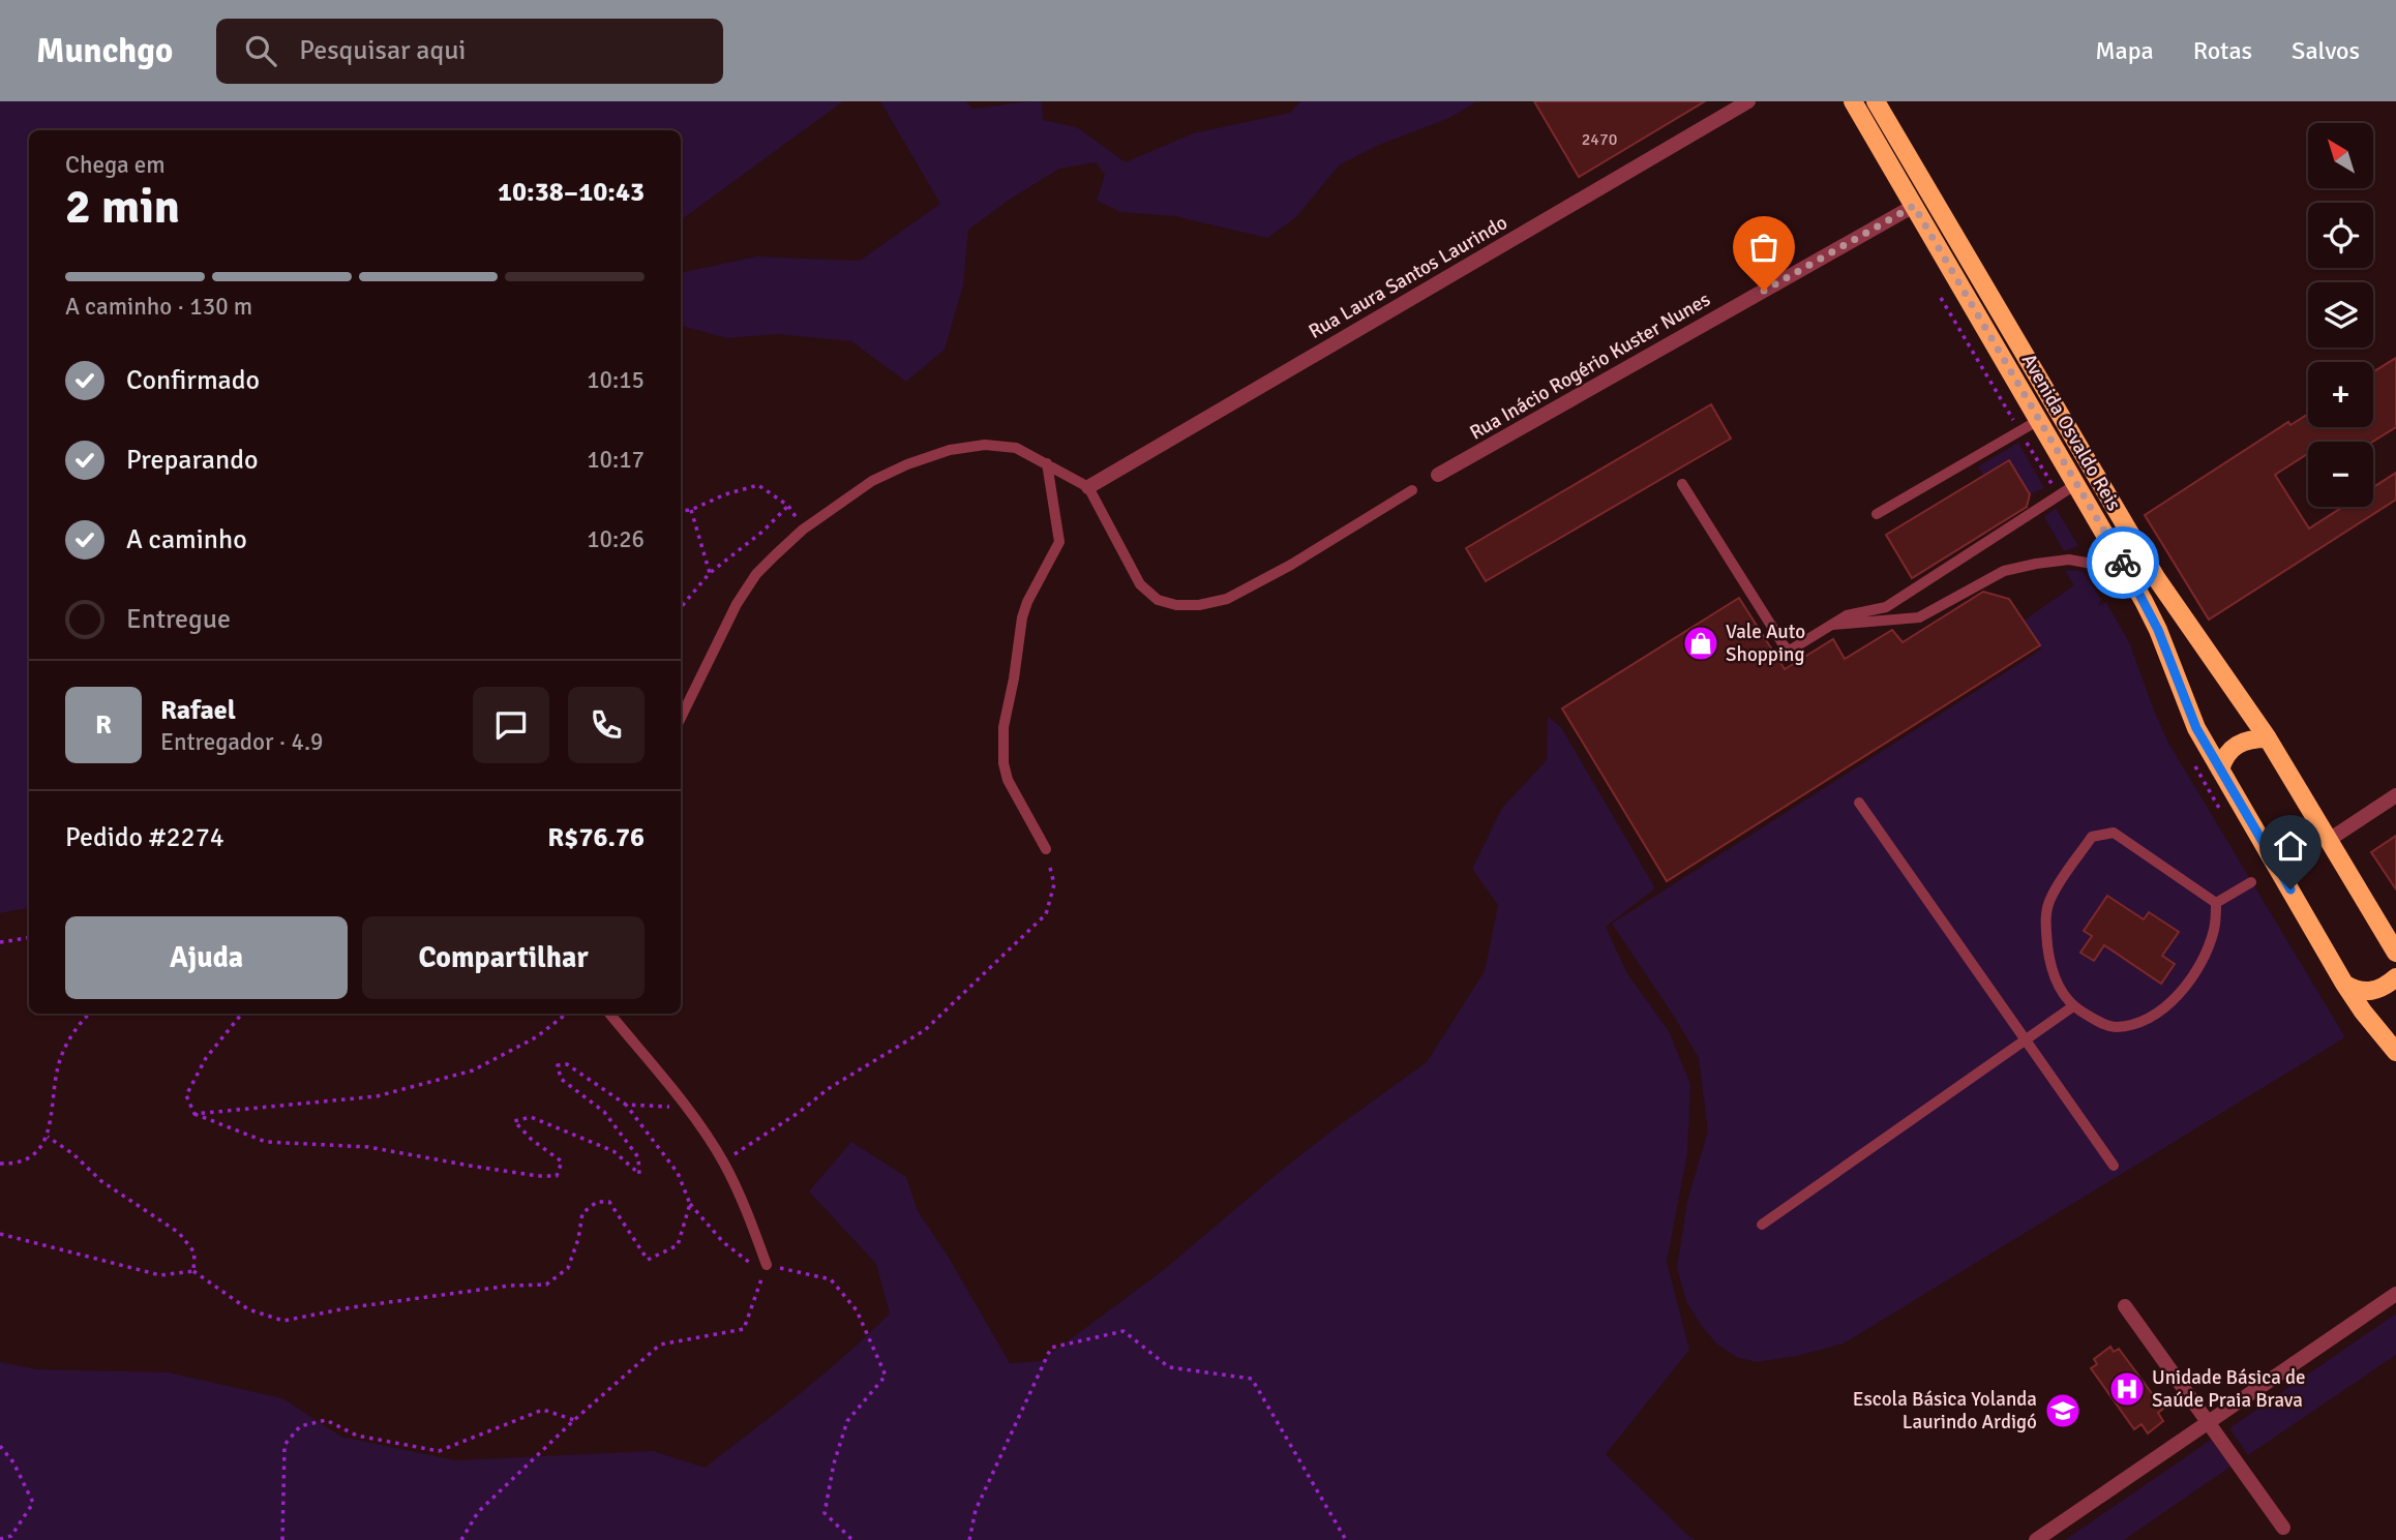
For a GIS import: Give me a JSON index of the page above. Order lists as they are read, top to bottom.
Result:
{
  "streets": {
    "main road": ["Avenida Osvaldo Reis"],
    "street": ["Rua Laura Santos Laurindo", "Rua Inácio Rogério Kuster Nunes"]
  },
  "crossings": [
    ["Rua Inácio Rogério Kuster Nunes", "Avenida Osvaldo Reis"]
  ],
  "places": {
    "shop": ["Vale Auto Shopping"],
    "hospital": ["Unidade Básica de Saúde Praia Brava"],
    "school or university": ["Escola Básica Yolanda Laurindo Ardigó"]
  },
  "house_numbers": ["2470"],
  "north": "top left",
  "page": {
    "header": "Munchgo",
    "search": "Pesquisar aqui",
    "nav": ["Mapa", "Rotas", "Salvos"],
    "map_buttons": ["+", "−"],
    "heading": ["2 min", "Chega em", "10:38–10:43"],
    "panel": [
      "Rafael",
      "Entregador · 4.9",
      "Pedido #2274",
      "R$76.76"
    ],
    "bar": "A caminho · 130 m",
    "list": [
      ["Confirmado", "10:15"],
      ["Preparando", "10:17"],
      ["A caminho", "10:26"],
      "Entregue"
    ],
    "round": "R",
    "buttons": ["Ajuda", "Compartilhar"]
  }
}
